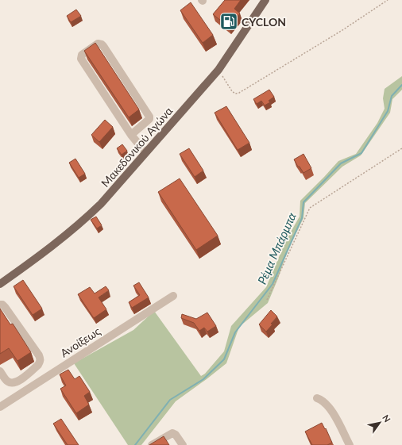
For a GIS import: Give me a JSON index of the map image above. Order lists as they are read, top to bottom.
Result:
{
  "streets": {
    "main road": ["Μακεδονικού Αγώνα"],
    "street": ["Ανοίξεως"]
  },
  "water": ["Ρέμα Μπάρμπα"],
  "places": {
    "fuel station": ["CYCLON"]
  },
  "north": "top right"
}
